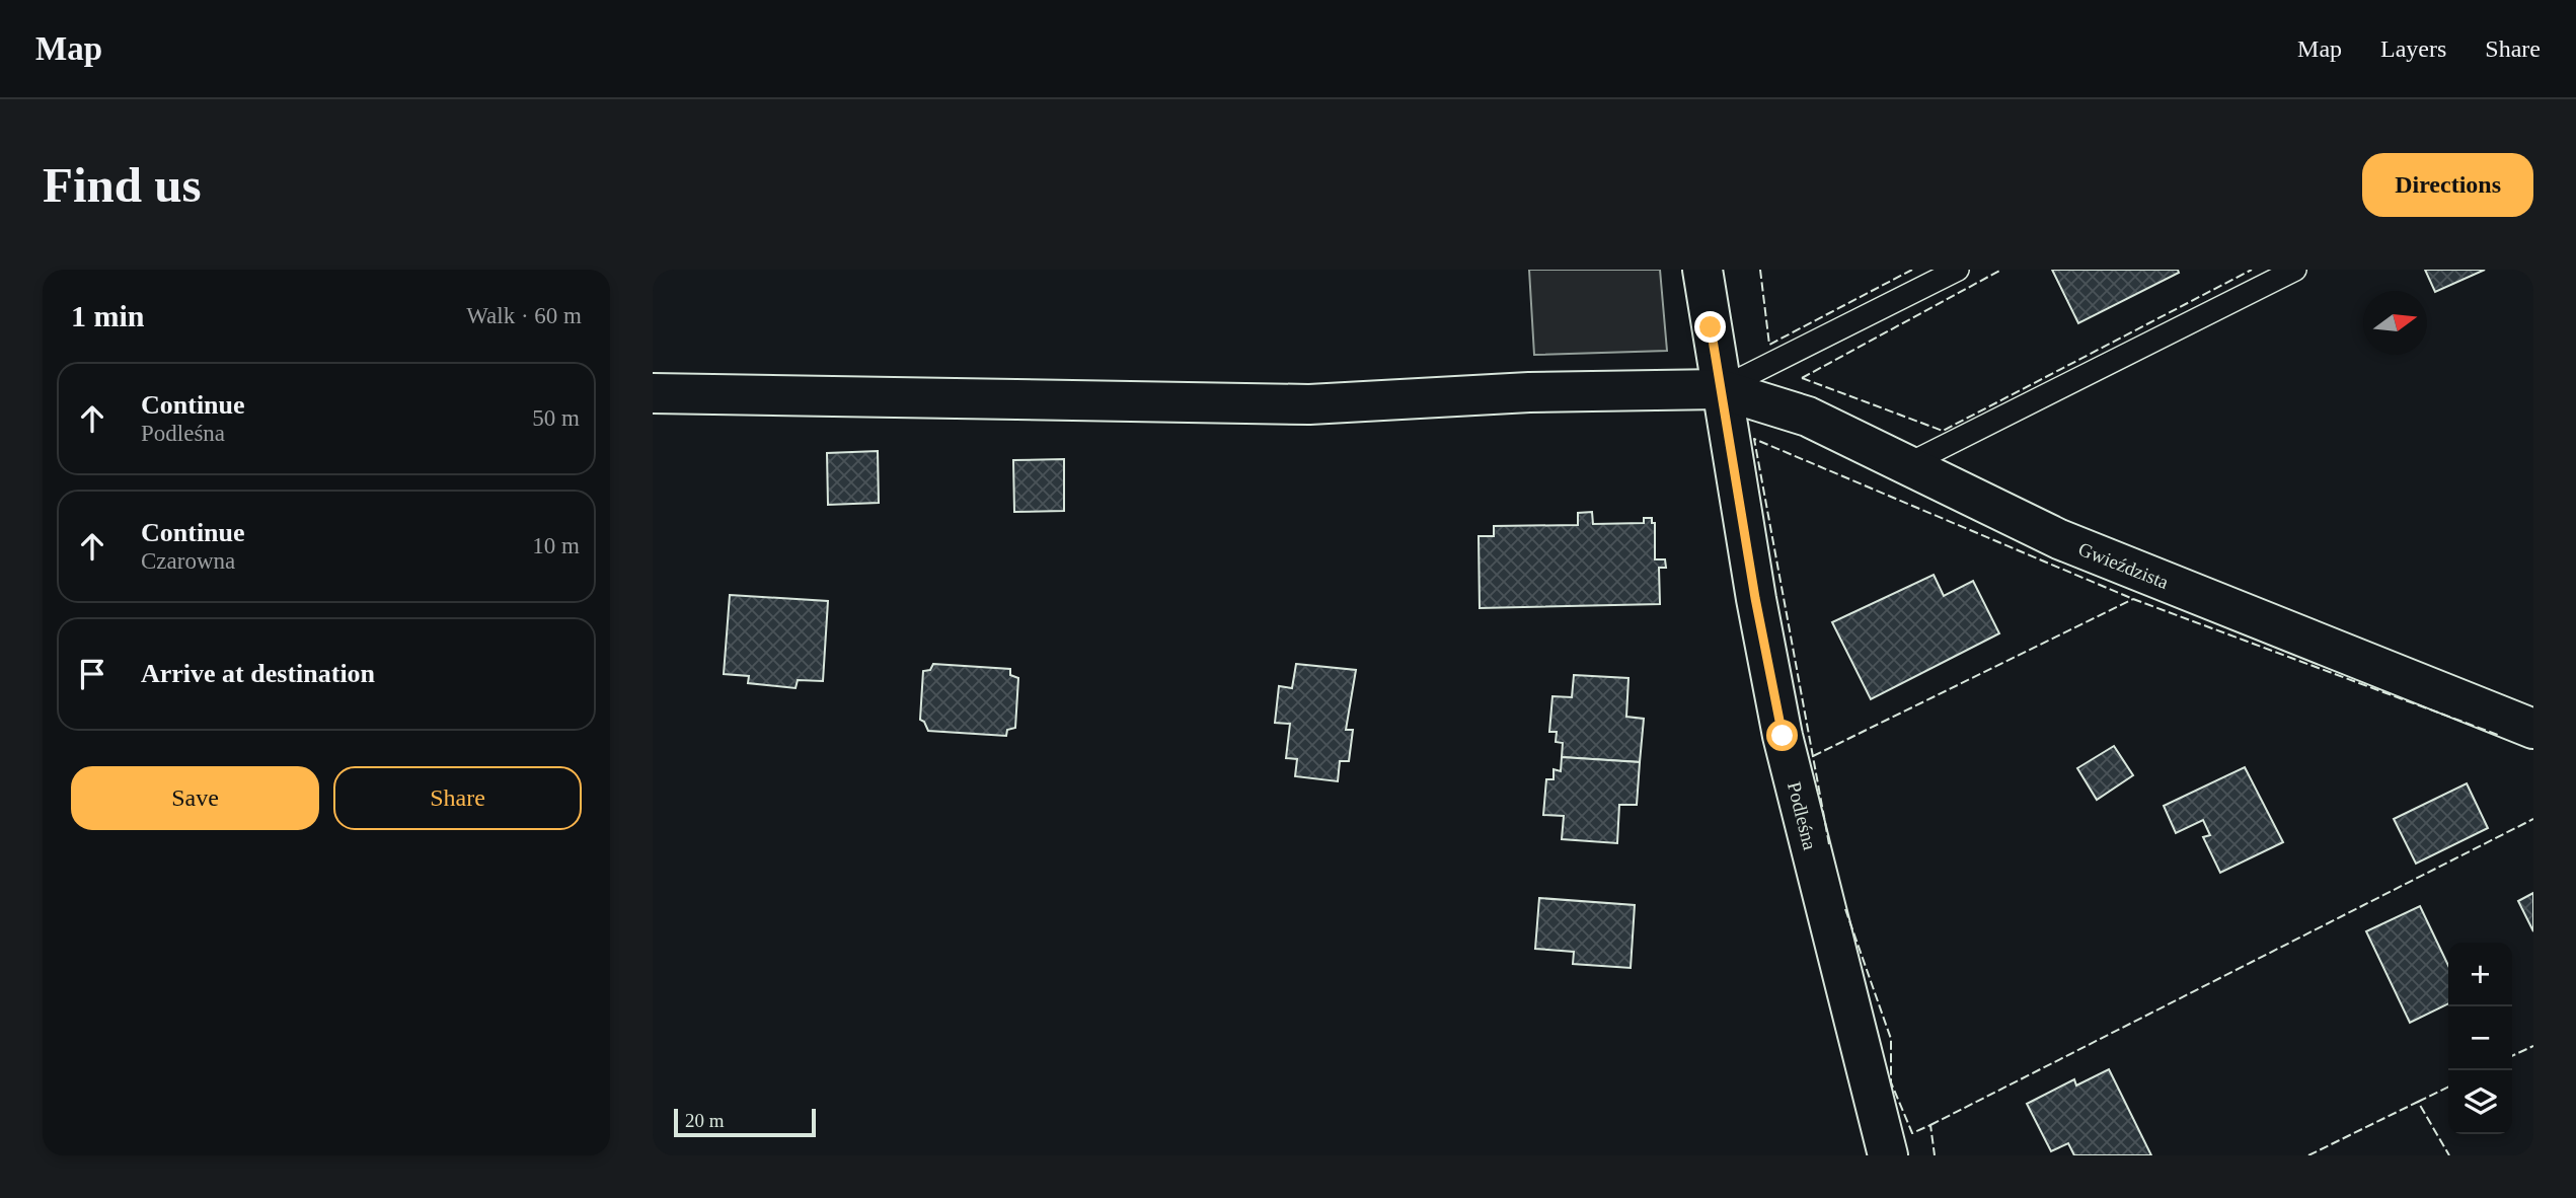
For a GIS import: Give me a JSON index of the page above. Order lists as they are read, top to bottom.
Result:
{
  "streets": {
    "street": ["Gwieździsta", "Podleśna"]
  },
  "crossings": [
    ["Gwieździsta", "Podleśna"]
  ],
  "scale_bar": "20 m",
  "north": "right",
  "page": {
    "header": "Map",
    "nav": ["Map", "Layers", "Share"],
    "buttons": [
      "Directions",
      ["Save", "Share"]
    ],
    "title": "Find us",
    "heading": ["1 min", "Walk · 60 m"],
    "list": [
      ["Continue", "Podleśna", "50 m"],
      ["Continue", "Czarowna", "10 m"],
      "Arrive at destination"
    ],
    "map_buttons": ["+", "−"],
    "scale": "20 m"
  }
}
